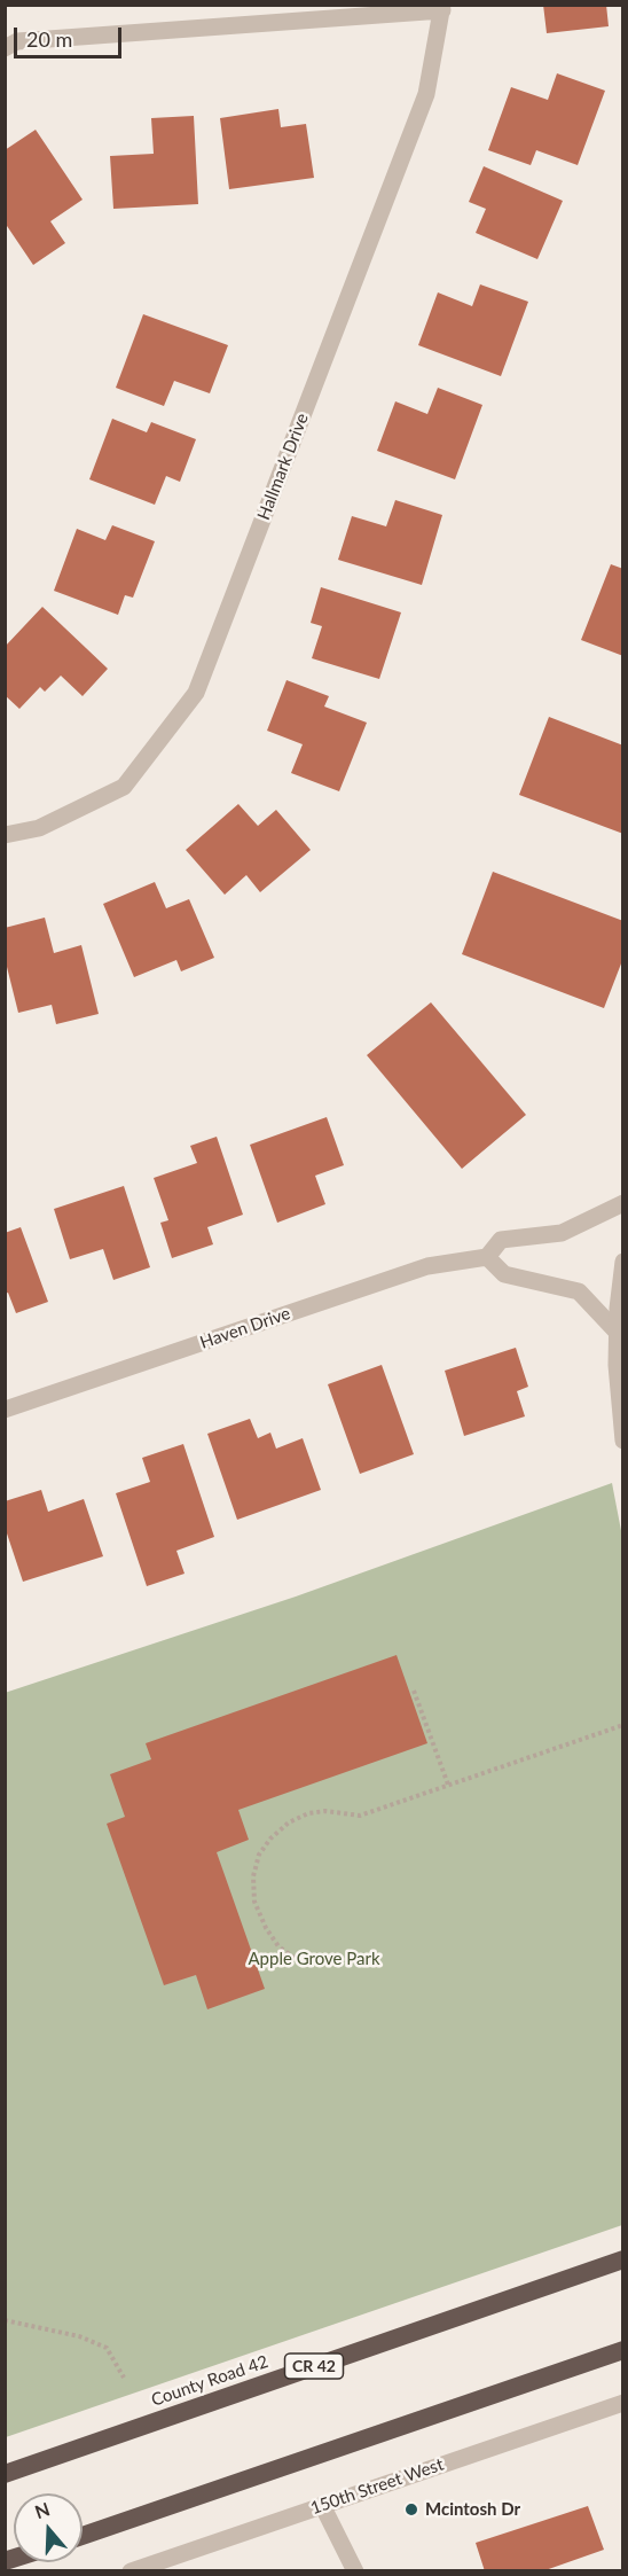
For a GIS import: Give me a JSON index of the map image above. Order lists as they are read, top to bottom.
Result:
{
  "streets": {
    "highway": ["CR 42", "County Road 42"],
    "street": ["Hallmark Drive", "Haven Drive", "150th Street West"]
  },
  "parks": ["Apple Grove Park"],
  "places": ["Mcintosh Dr"],
  "scale_bar": "20 m",
  "north": "top"
}
